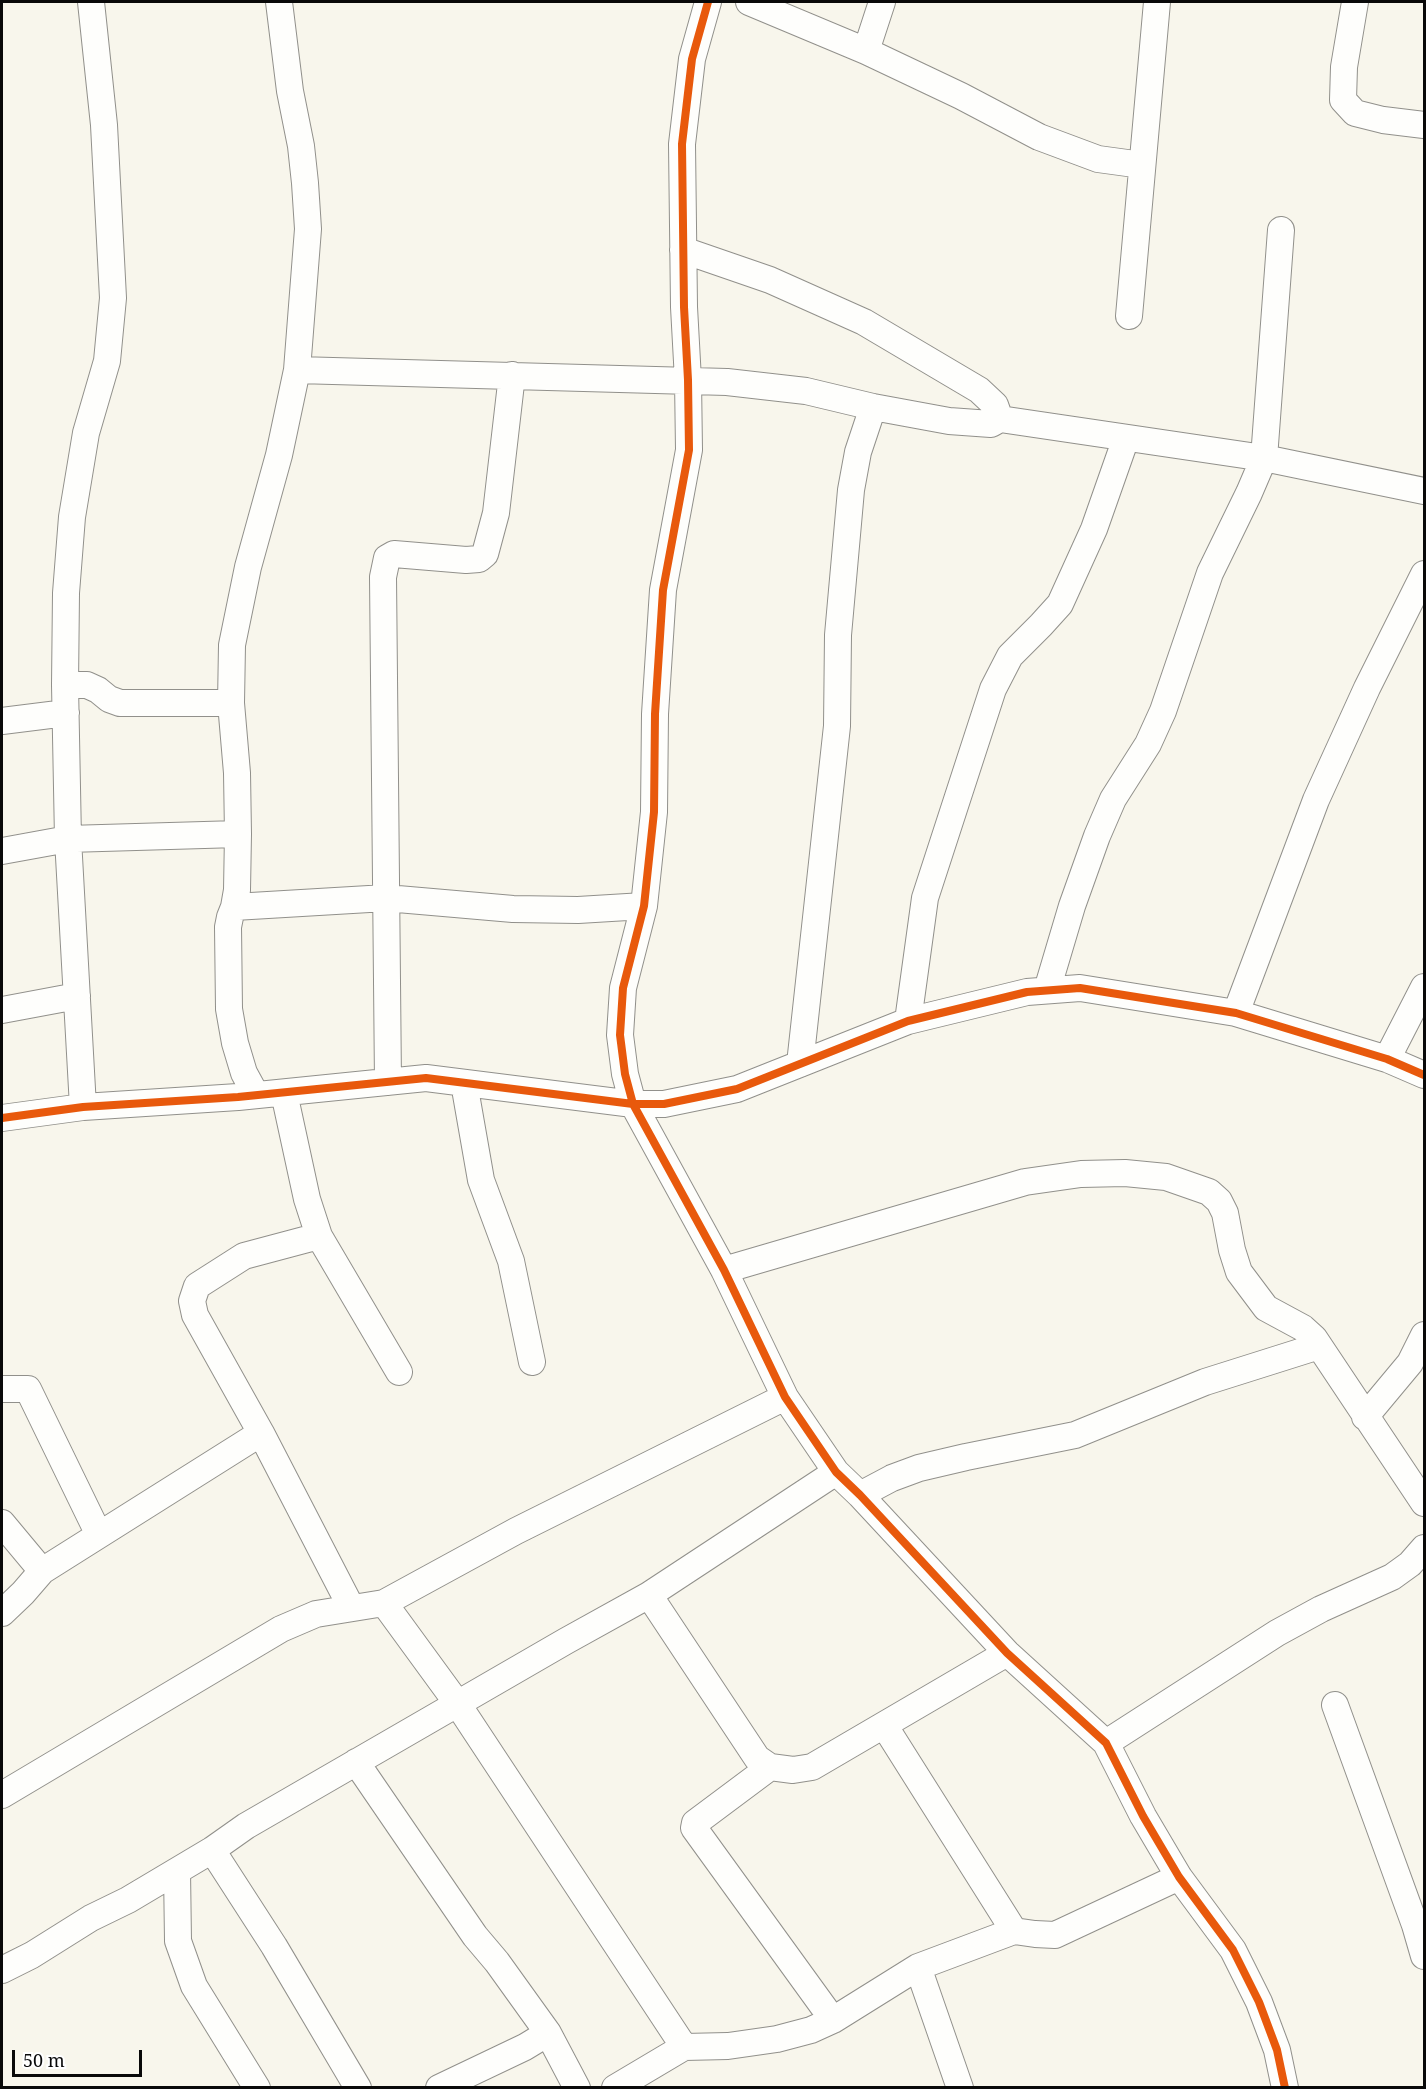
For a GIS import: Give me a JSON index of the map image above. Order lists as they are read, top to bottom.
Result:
{
  "scale_bar": "50 m"
}
